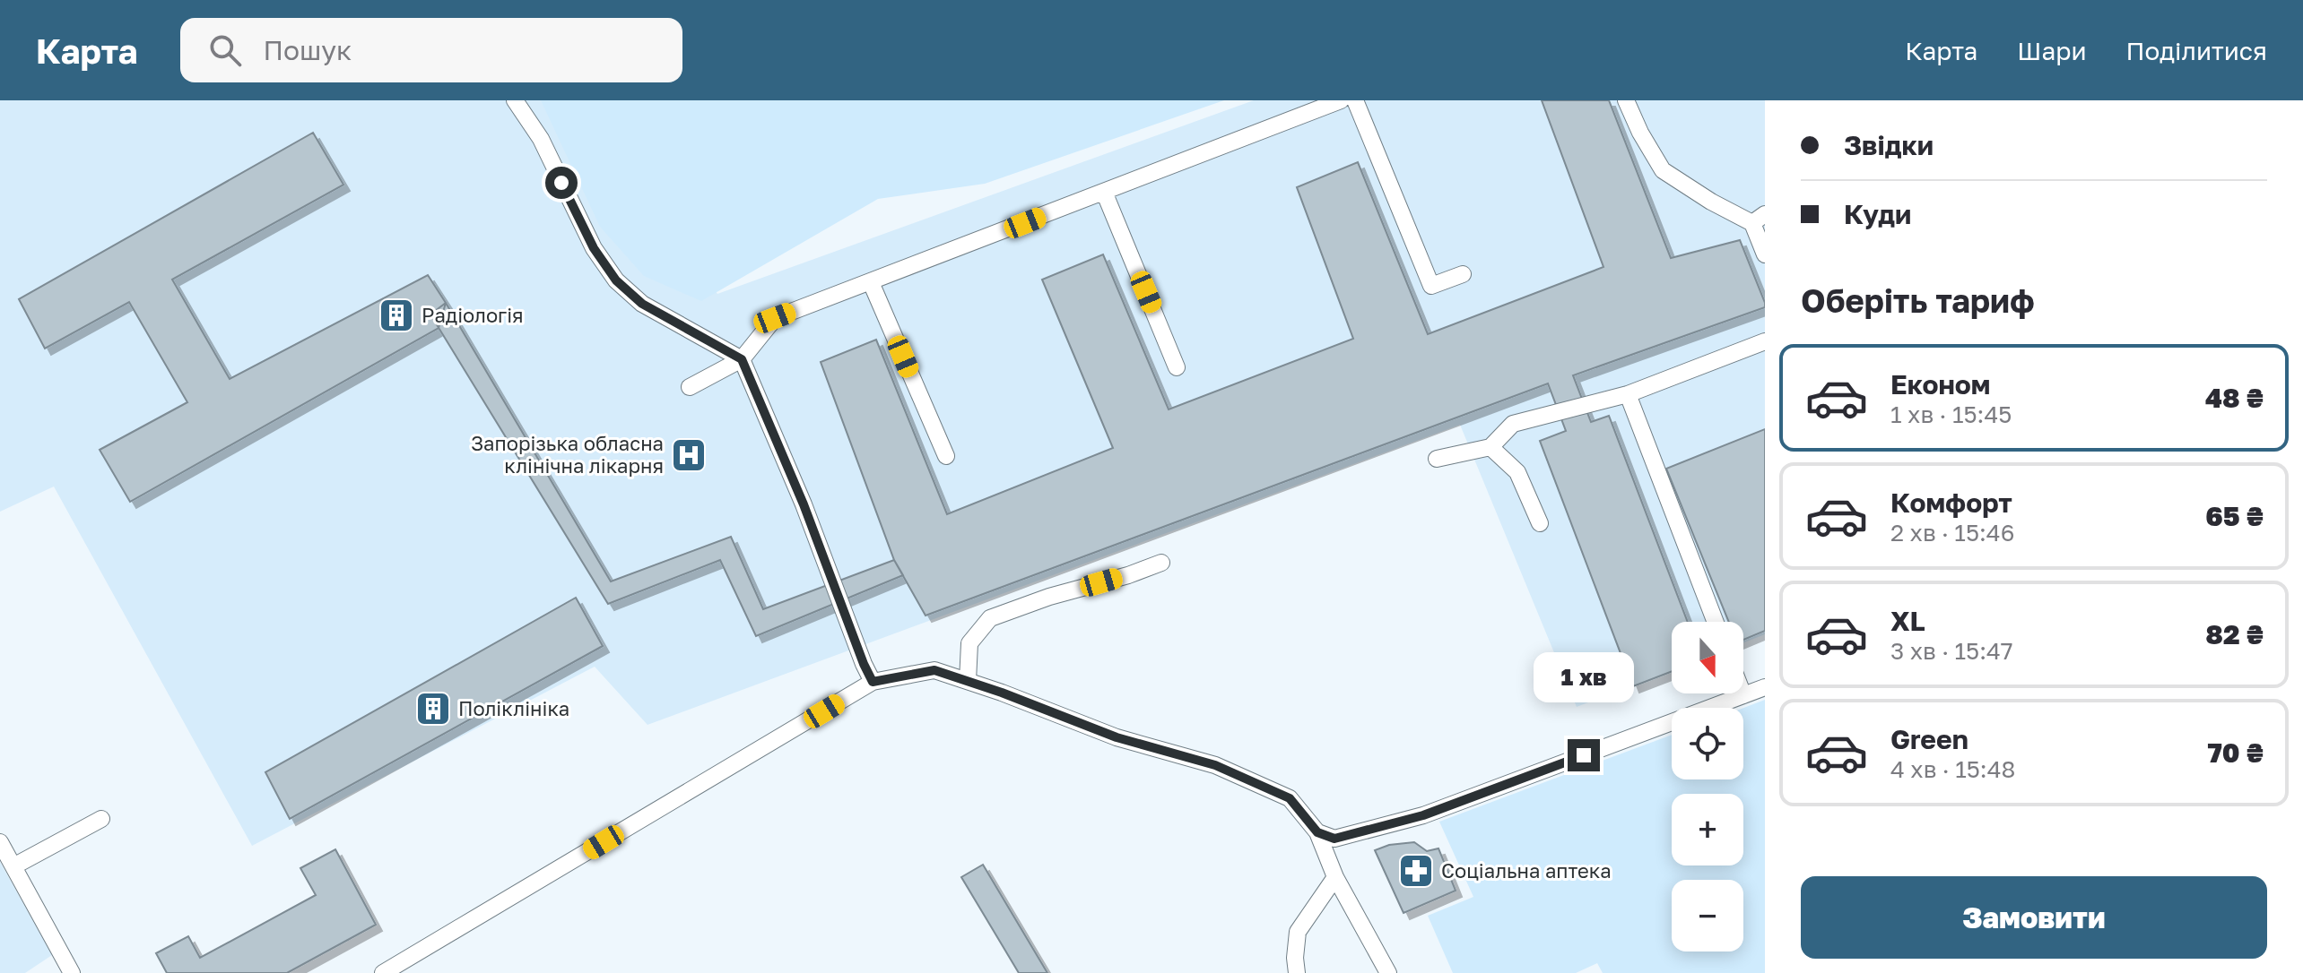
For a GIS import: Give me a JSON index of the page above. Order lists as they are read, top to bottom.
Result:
{
  "places": {
    "building": ["Радіологія", "Поліклініка"],
    "hospital": ["Запорізька обласна клінічна лікарня"],
    "pharmacy": ["Соціальна аптека"]
  },
  "north": "bottom",
  "page": {
    "header": "Карта",
    "search": "Пошук",
    "nav": ["Карта", "Шари", "Поділитися"],
    "banner": ["Звідки", "Куди"],
    "heading": "Оберіть тариф",
    "list": [
      {
        "name": "Економ",
        "note": "1 хв · 15:45",
        "value": "48 ₴"
      },
      {
        "name": "Комфорт",
        "note": "2 хв · 15:46",
        "value": "65 ₴"
      },
      {
        "name": "XL",
        "note": "3 хв · 15:47",
        "value": "82 ₴"
      },
      {
        "name": "Green",
        "note": "4 хв · 15:48",
        "value": "70 ₴"
      }
    ],
    "map_buttons": ["+", "−"],
    "bubble": "1 хв",
    "buttons": "Замовити"
  }
}
